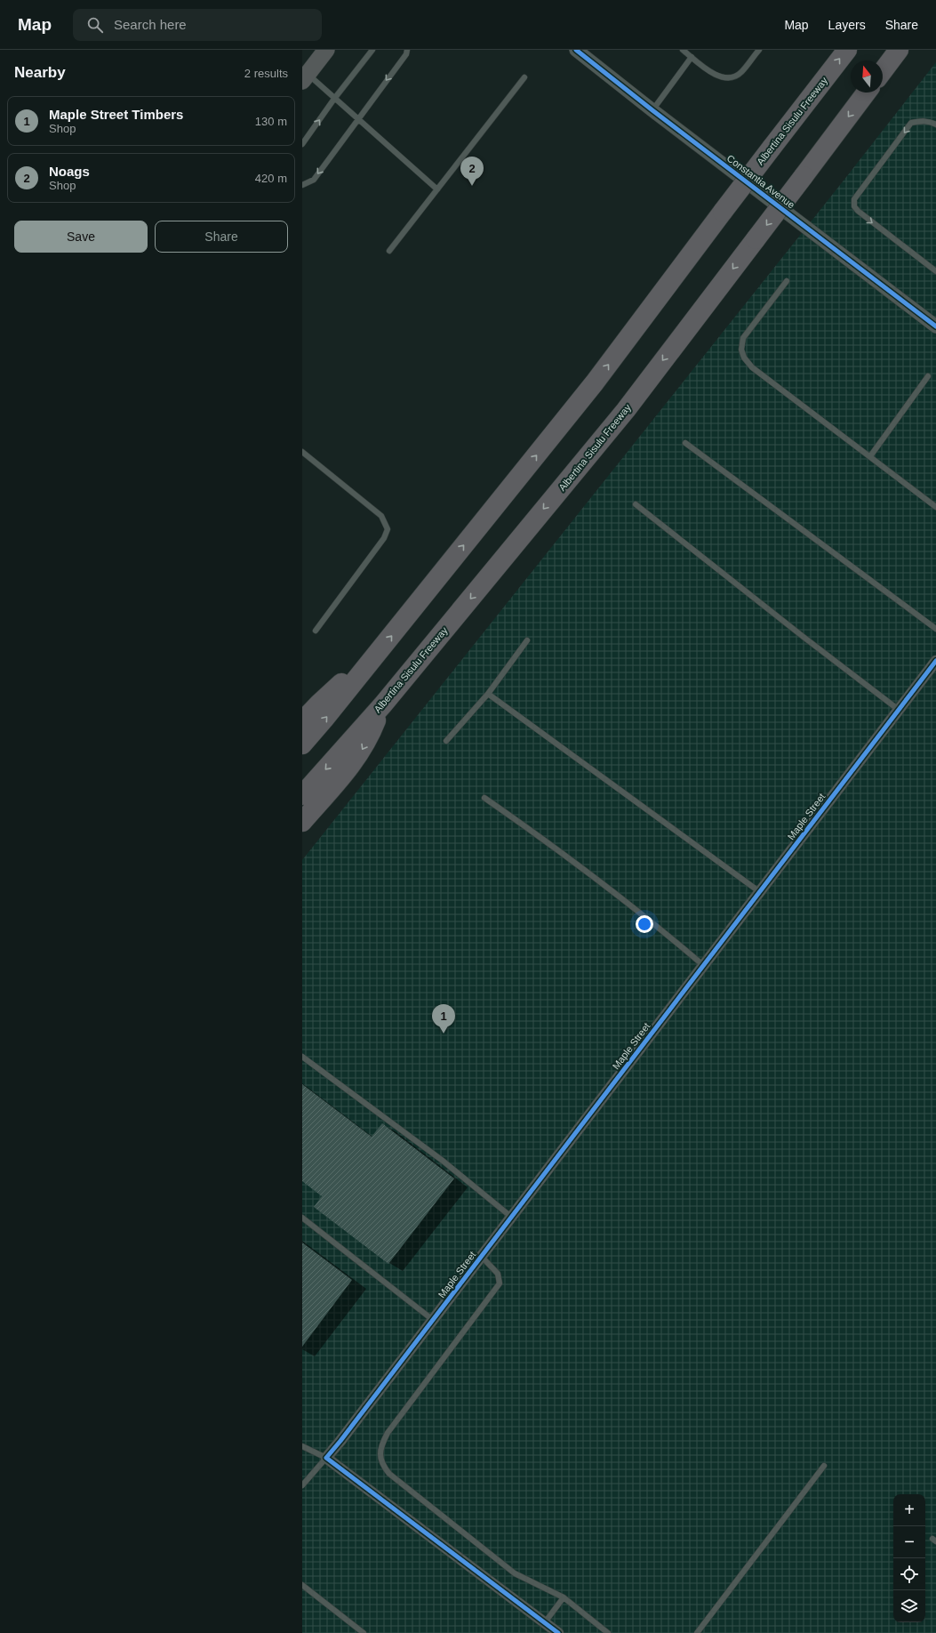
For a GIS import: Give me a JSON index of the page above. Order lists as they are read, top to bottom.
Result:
{
  "streets": {
    "highway": ["Albertina Sisulu Freeway"],
    "street": ["Constantia Avenue", "Maple Street"]
  },
  "north": "top",
  "page": {
    "header": "Map",
    "search": "Search here",
    "nav": ["Map", "Layers", "Share"],
    "heading": ["Nearby", "2 results"],
    "list": [
      {
        "mark": "1",
        "name": "Maple Street Timbers",
        "note": "Shop",
        "value": "130 m"
      },
      {
        "mark": "2",
        "name": "Noags",
        "note": "Shop",
        "value": "420 m"
      }
    ],
    "pins": ["2", "1"],
    "buttons": ["Save", "Share"],
    "map_buttons": ["+", "−"]
  }
}
